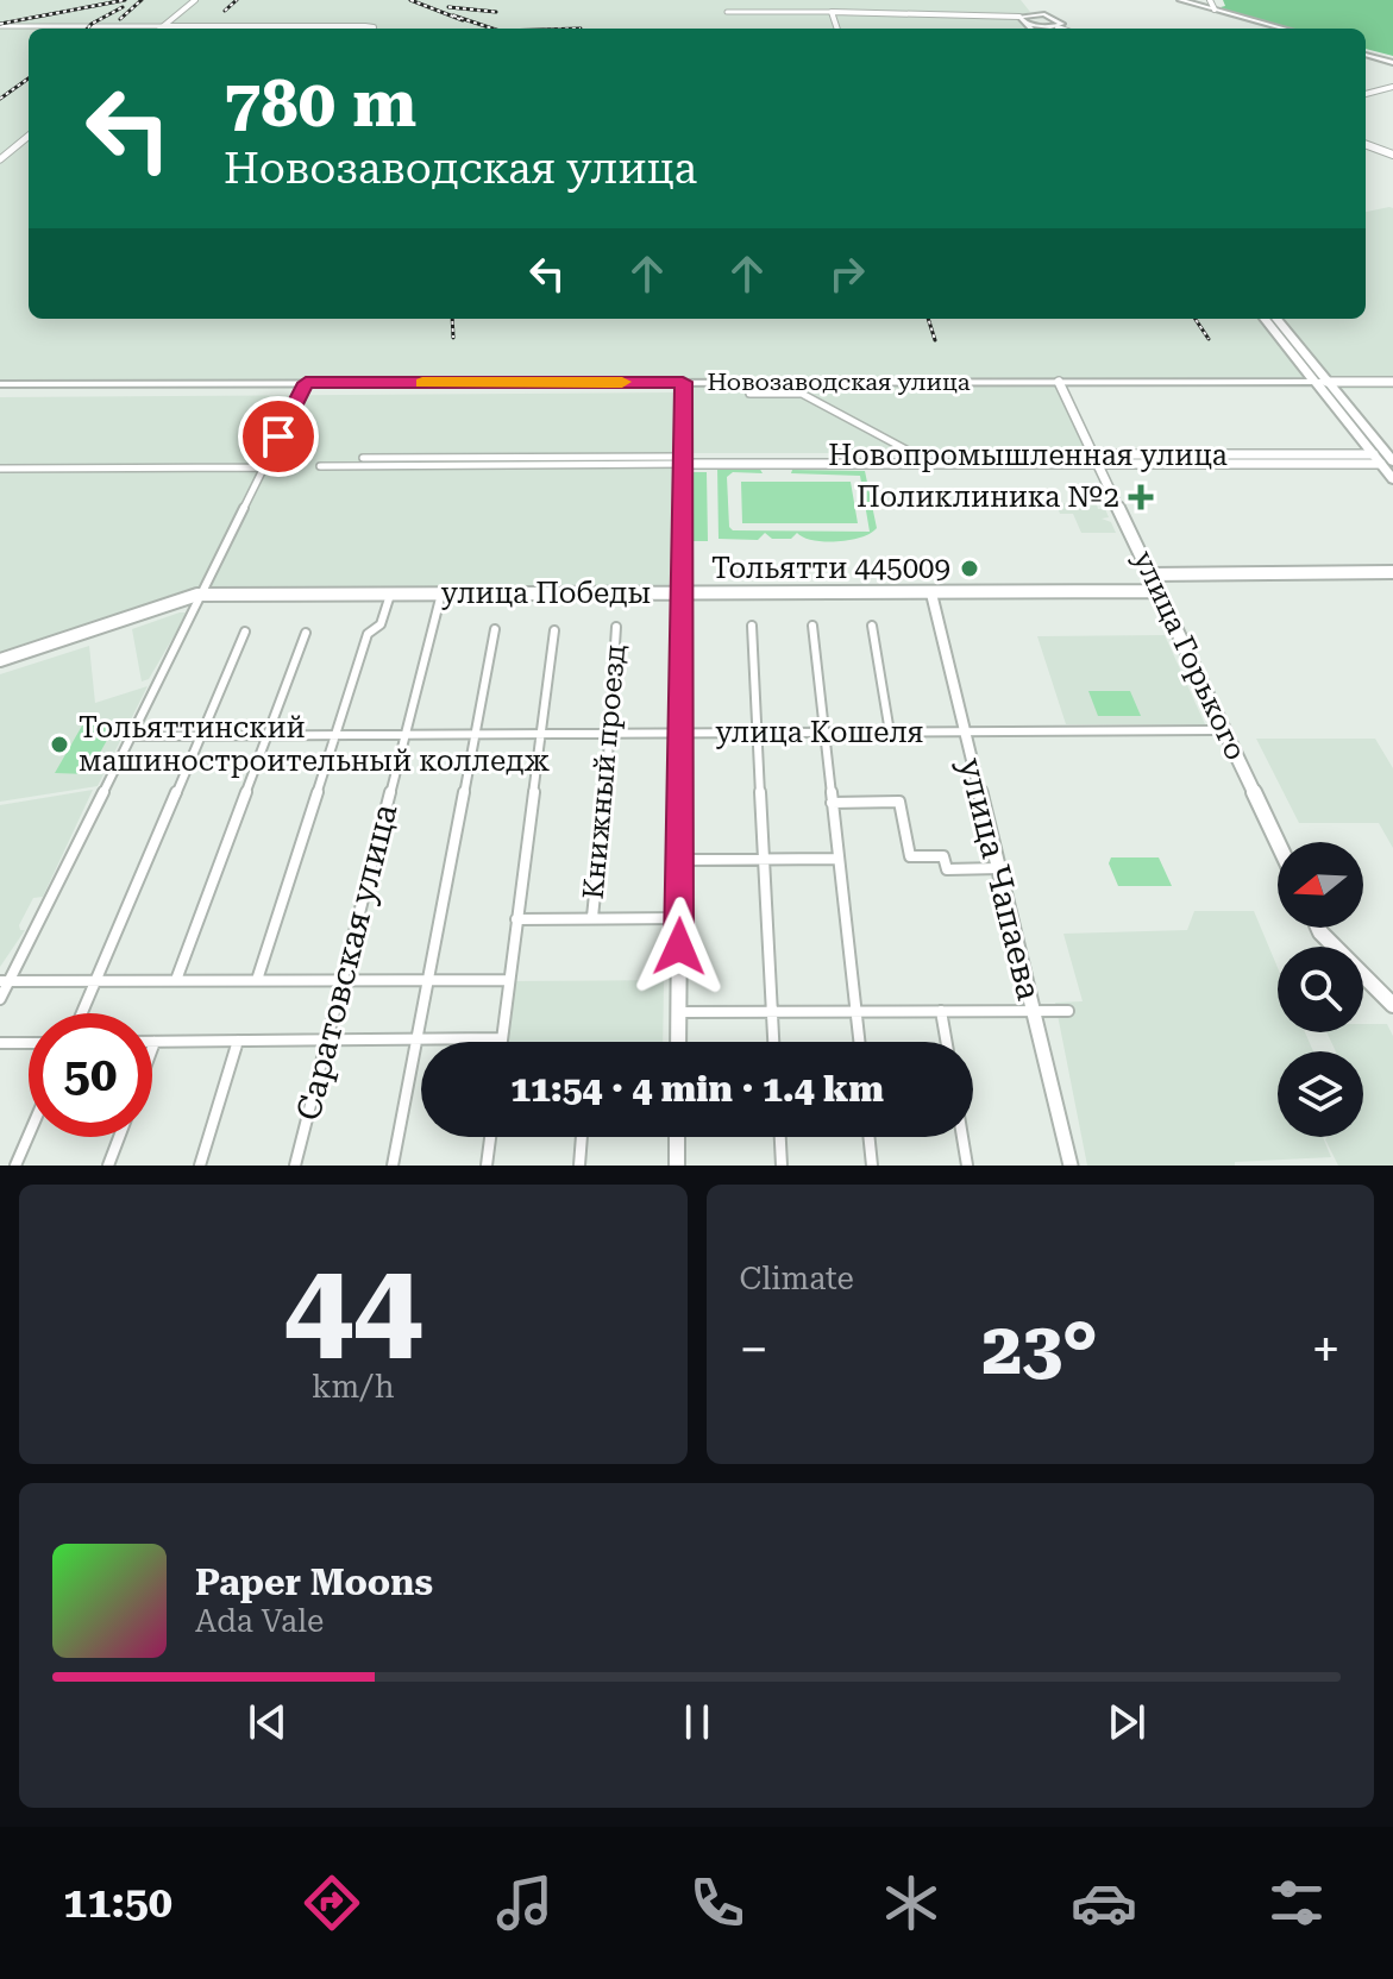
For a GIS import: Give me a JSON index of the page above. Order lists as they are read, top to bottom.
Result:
{
  "streets": {
    "main road": [
      "Новозаводская улица",
      "Новопромышленная улица",
      "улица Победы",
      "улица Горького"
    ],
    "street": [
      "улица Кошеля",
      "Книжный проезд",
      "улица Чапаева",
      "Саратовская улица"
    ]
  },
  "crossings": [
    ["Новозаводская улица", "улица Горького"],
    ["Новопромышленная улица", "улица Горького"],
    ["улица Победы", "улица Горького"],
    ["улица Победы", "улица Чапаева"],
    ["улица Победы", "Саратовская улица"],
    ["улица Горького", "улица Кошеля"],
    ["улица Кошеля", "Книжный проезд"],
    ["улица Кошеля", "улица Чапаева"],
    ["улица Кошеля", "Саратовская улица"]
  ],
  "places": {
    "health": ["Поликлиника №2"],
    "other": ["Тольятти 445009", "Тольяттинский машиностроительный колледж"]
  },
  "north": "left",
  "page": {
    "turn": ["780 m", "Новозаводская улица"],
    "limit": "50",
    "trip": "11:54 · 4 min · 1.4 km",
    "tile": [
      ["44", "km/h"],
      "Climate"
    ],
    "heat": ["−", "23°", "+"],
    "song": ["Paper Moons", "Ada Vale"],
    "tabs": "11:50"
  }
}
